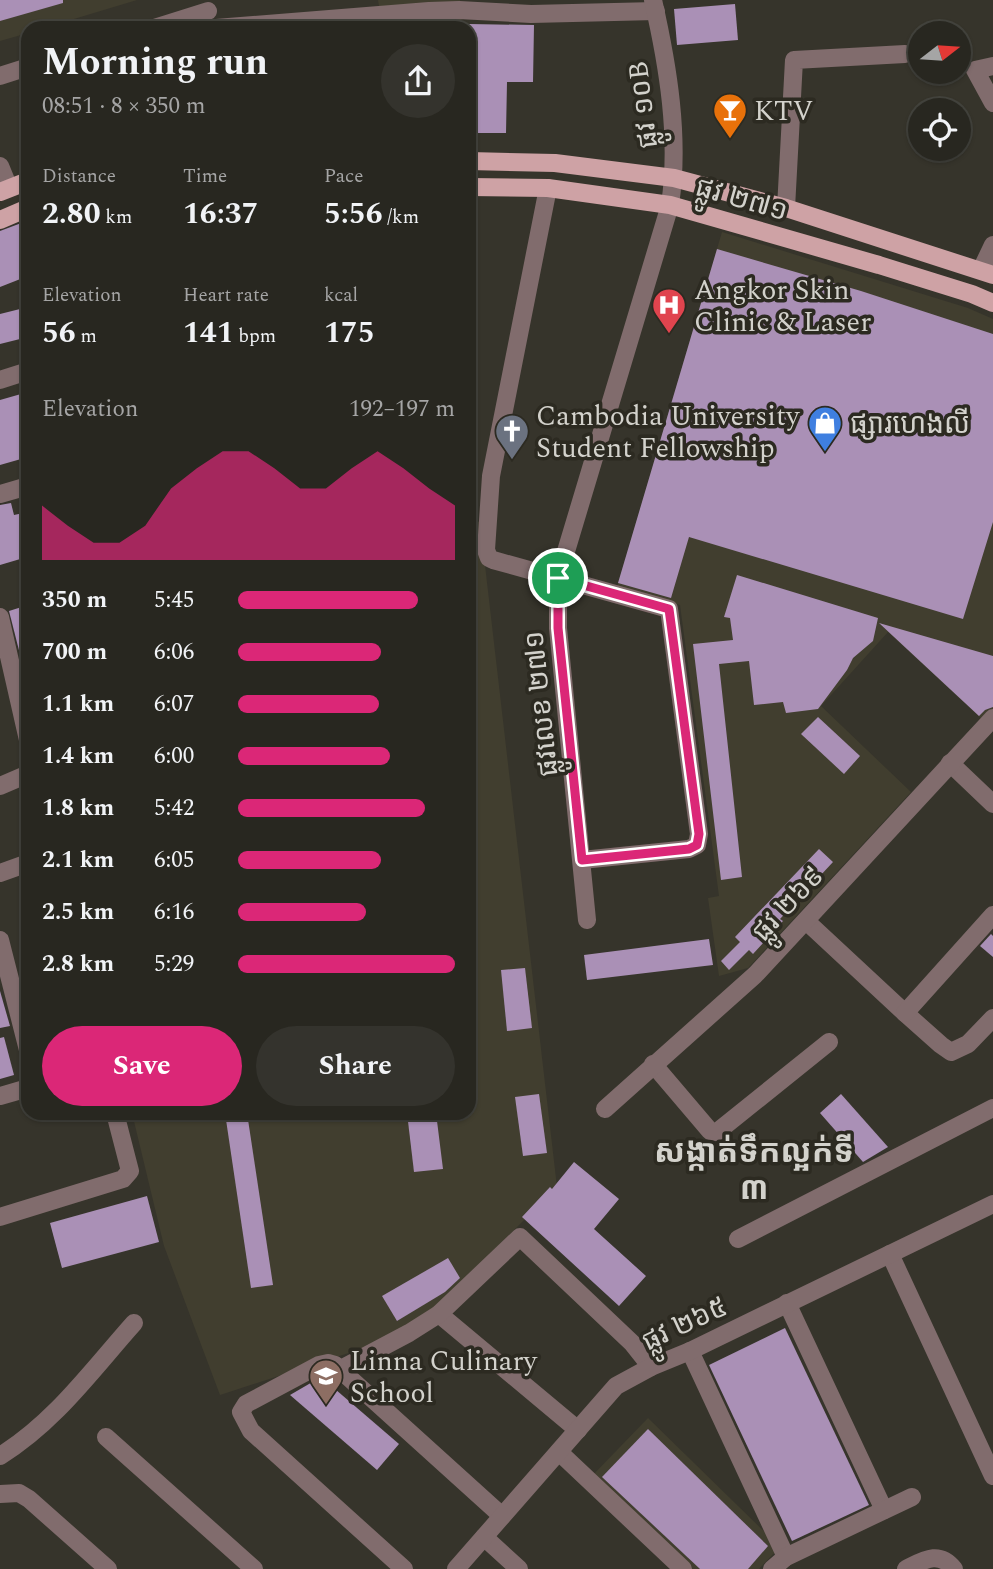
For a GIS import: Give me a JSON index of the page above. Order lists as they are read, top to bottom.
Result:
{
  "streets": {
    "main road": ["ផ្លូវ ២៧១"],
    "street": [
      "ផ្លូវ ១០B",
      "ផ្លូវលេខ ២៧១",
      "ផ្លូវ ២៦៩",
      "ផ្លូវ ២៦៥"
    ]
  },
  "crossings": [
    ["ផ្លូវ ១០B", "ផ្លូវ ២៧១"],
    ["ផ្លូវ ១០B", "ផ្លូវលេខ ២៧១"],
    ["ផ្លូវ ២៧១", "ផ្លូវលេខ ២៧១"]
  ],
  "districts": ["សង្កាត់ទឹកល្អក់ទី ៣"],
  "places": {
    "bar": ["KTV"],
    "hospital": ["Angkor Skin Clinic & Laser"],
    "shop": ["ផ្សារហេងលី"],
    "church": ["Cambodia University Student Fellowship"],
    "school or university": ["Linna Culinary School"]
  },
  "north": "right",
  "page": {
    "heading": ["Morning run", "08:51 · 8 × 350 m"],
    "stats": [
      ["Distance", "2.80 km"],
      ["Time", "16:37"],
      ["Pace", "5:56 /km"],
      ["Elevation", "56 m"],
      ["Heart rate", "141 bpm"],
      ["kcal", "175"]
    ],
    "chart": ["Elevation", "192–197 m"],
    "list": [
      {
        "name": "350 m",
        "note": "5:45"
      },
      {
        "name": "700 m",
        "note": "6:06"
      },
      {
        "name": "1.1 km",
        "note": "6:07"
      },
      {
        "name": "1.4 km",
        "note": "6:00"
      },
      {
        "name": "1.8 km",
        "note": "5:42"
      },
      {
        "name": "2.1 km",
        "note": "6:05"
      },
      {
        "name": "2.5 km",
        "note": "6:16"
      },
      {
        "name": "2.8 km",
        "note": "5:29"
      }
    ],
    "buttons": ["Save", "Share"]
  }
}
